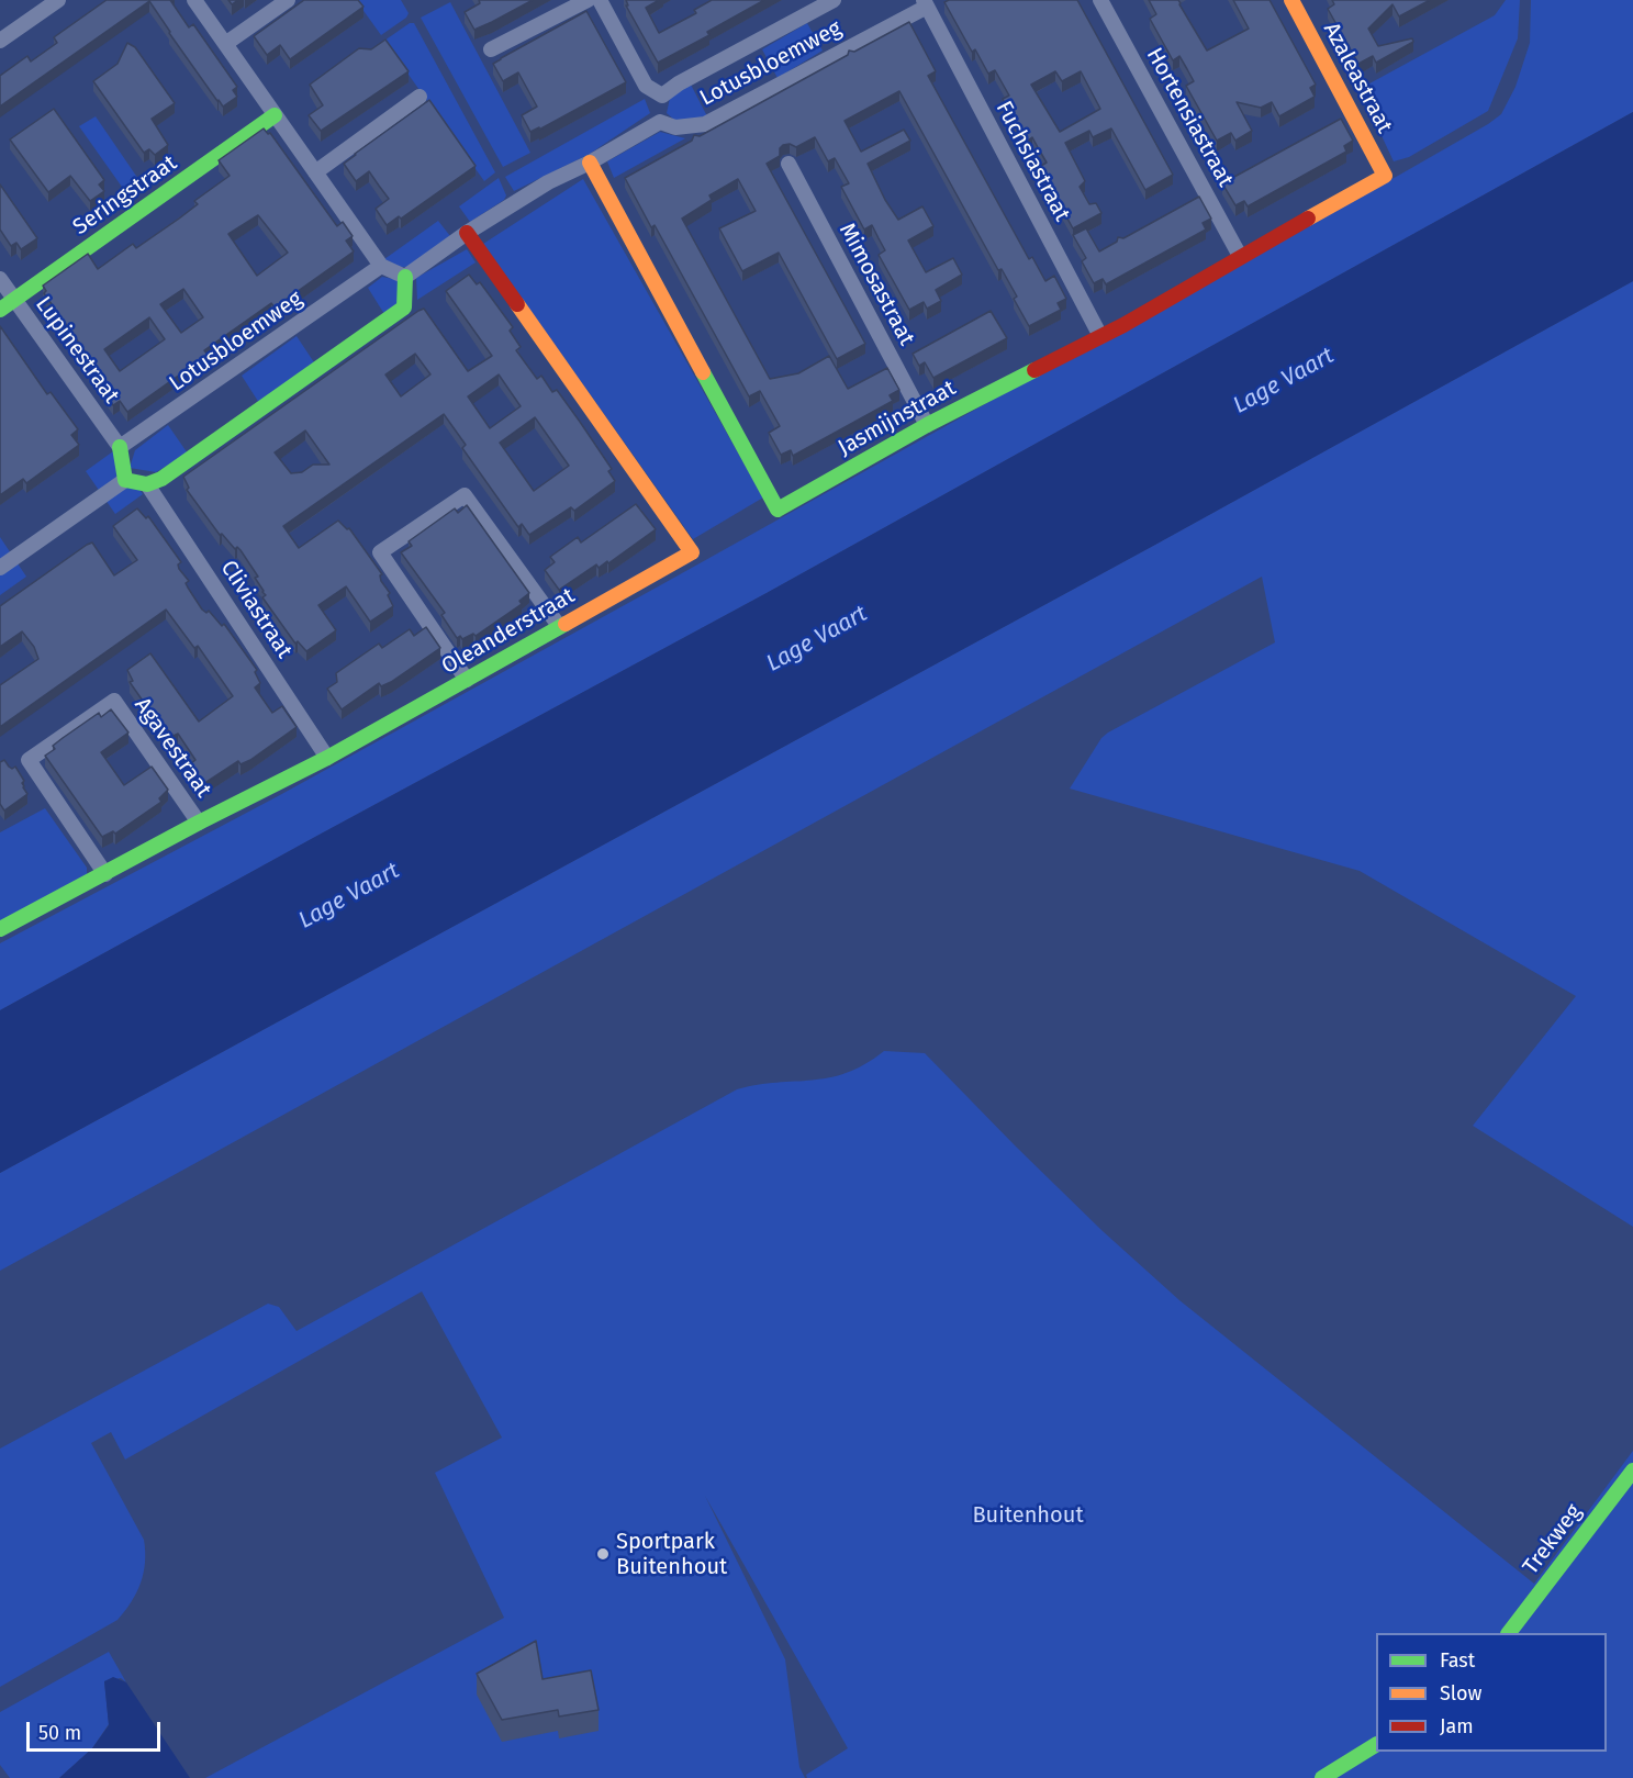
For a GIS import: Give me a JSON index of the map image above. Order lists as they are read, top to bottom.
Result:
{
  "streets": {
    "street": [
      "Lotusbloemweg",
      "Azaleastraat",
      "Hortensiastraat",
      "Fuchsiastraat",
      "Seringstraat",
      "Mimosastraat",
      "Lupinestraat",
      "Jasmijnstraat",
      "Cliviastraat",
      "Oleanderstraat",
      "Agavestraat",
      "Trekweg"
    ]
  },
  "crossings": [
    ["Lotusbloemweg", "Fuchsiastraat"],
    ["Lotusbloemweg", "Lupinestraat"],
    ["Azaleastraat", "Jasmijnstraat"],
    ["Hortensiastraat", "Jasmijnstraat"],
    ["Fuchsiastraat", "Jasmijnstraat"],
    ["Seringstraat", "Lupinestraat"],
    ["Mimosastraat", "Jasmijnstraat"],
    ["Cliviastraat", "Oleanderstraat"],
    ["Oleanderstraat", "Agavestraat"]
  ],
  "water": ["Lage Vaart"],
  "parks": ["Buitenhout"],
  "places": ["Sportpark Buitenhout"],
  "legend": ["Fast", "Slow", "Jam"],
  "scale_bar": "50 m"
}
